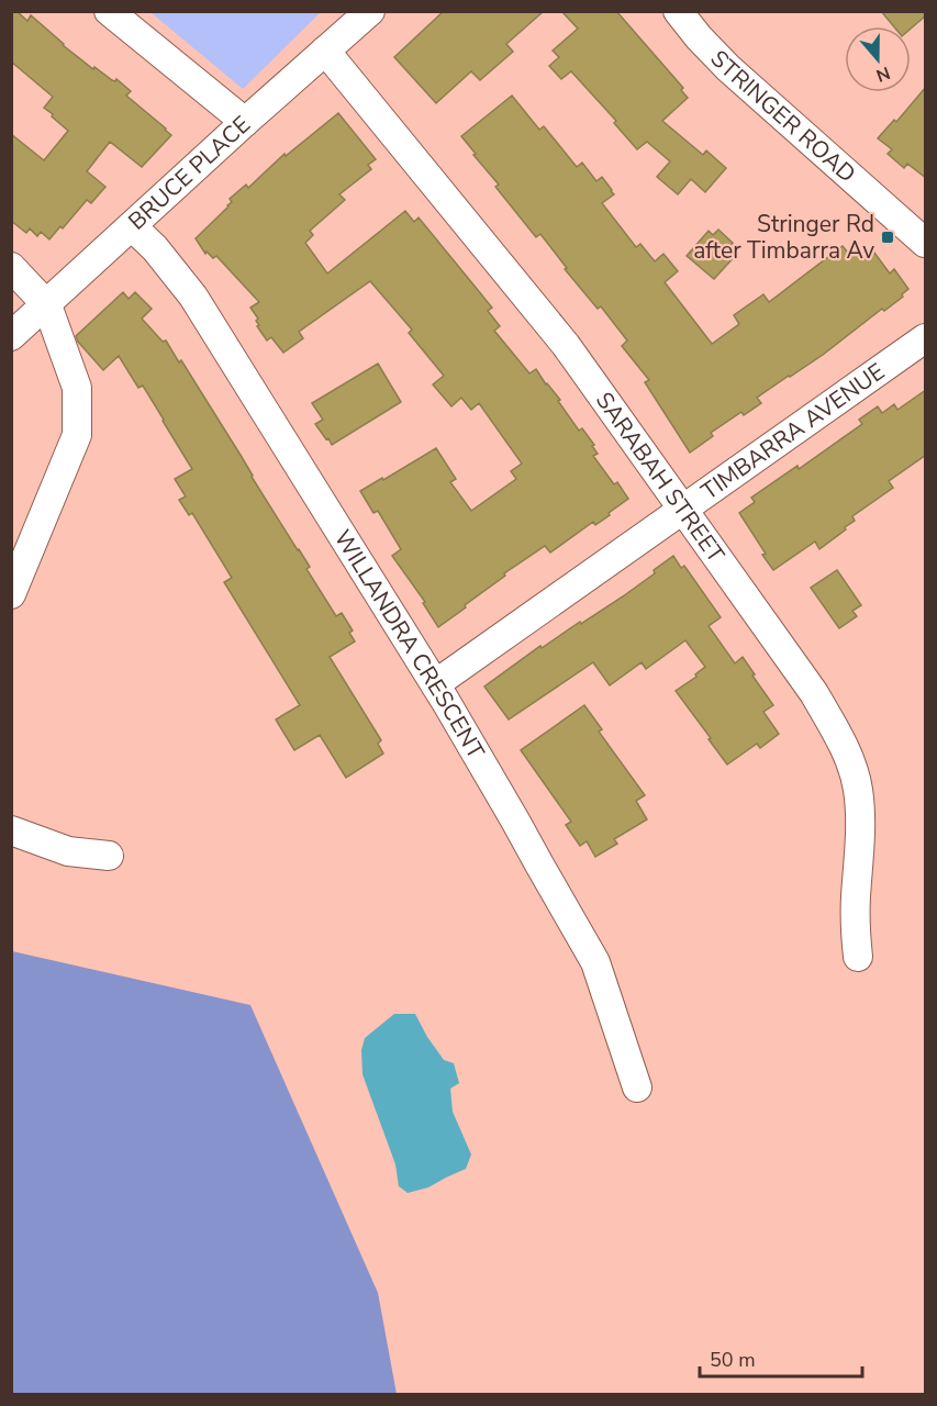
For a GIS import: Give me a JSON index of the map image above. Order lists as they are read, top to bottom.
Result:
{
  "streets": {
    "street": [
      "STRINGER ROAD",
      "BRUCE PLACE",
      "TIMBARRA AVENUE",
      "SARABAH STREET",
      "WILLANDRA CRESCENT"
    ]
  },
  "crossings": [
    ["BRUCE PLACE", "SARABAH STREET"],
    ["BRUCE PLACE", "WILLANDRA CRESCENT"],
    ["TIMBARRA AVENUE", "SARABAH STREET"],
    ["TIMBARRA AVENUE", "WILLANDRA CRESCENT"]
  ],
  "places": {
    "transit": ["Stringer Rd after Timbarra Av"]
  },
  "scale_bar": "50 m",
  "north": "bottom"
}
